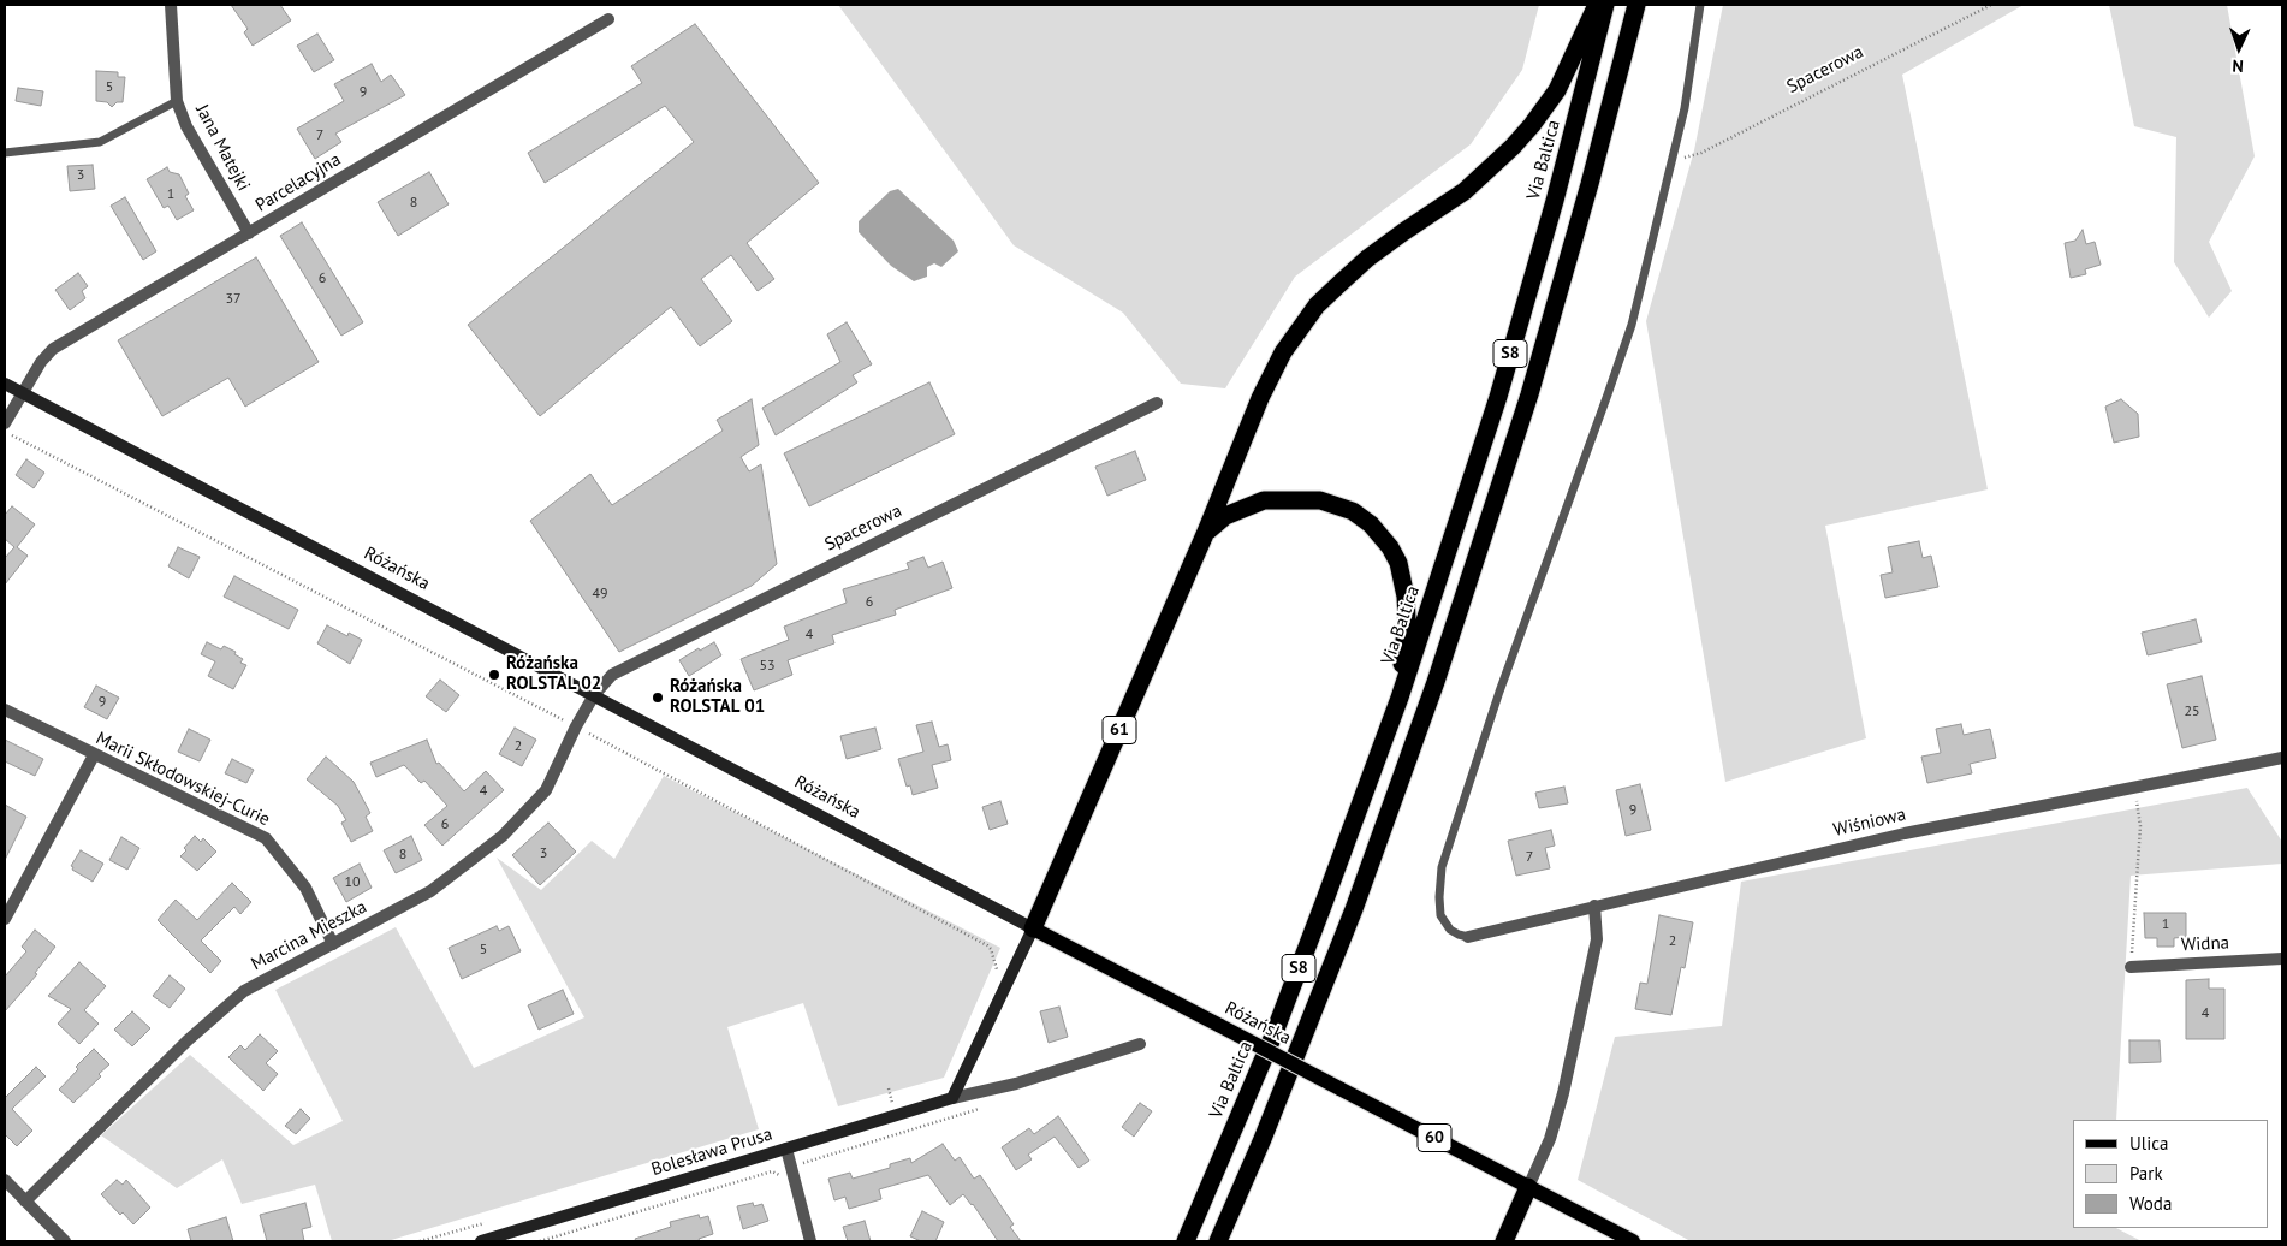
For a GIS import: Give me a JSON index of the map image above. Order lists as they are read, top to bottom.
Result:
{
  "streets": {
    "highway": ["Via Baltica", "S8", "61"],
    "main road": ["Różańska", "60"],
    "street": [
      "Spacerowa",
      "Jana Matejki",
      "Parcelacyjna",
      "Marii Skłodowskiej-Curie",
      "Wiśniowa",
      "Marcina Mieszka",
      "Widna",
      "Bolesława Prusa"
    ]
  },
  "crossings": [
    ["Spacerowa", "Różańska"],
    ["Spacerowa", "Marcina Mieszka"],
    ["Jana Matejki", "Parcelacyjna"],
    ["Parcelacyjna", "Różańska"],
    ["Różańska", "61"],
    ["Różańska", "Marcina Mieszka"],
    ["Marii Skłodowskiej-Curie", "Marcina Mieszka"]
  ],
  "places": ["Różańska ROLSTAL 02", "Różańska ROLSTAL 01"],
  "house_numbers": [
    "5",
    "9",
    "7",
    "3",
    "1",
    "8",
    "6",
    "37",
    "49",
    "6",
    "4",
    "53",
    "9",
    "25",
    "2",
    "4",
    "9",
    "6",
    "3",
    "8",
    "7",
    "10",
    "1",
    "2",
    "5",
    "4"
  ],
  "legend": ["Ulica", "Park", "Woda"],
  "north": "bottom"
}
